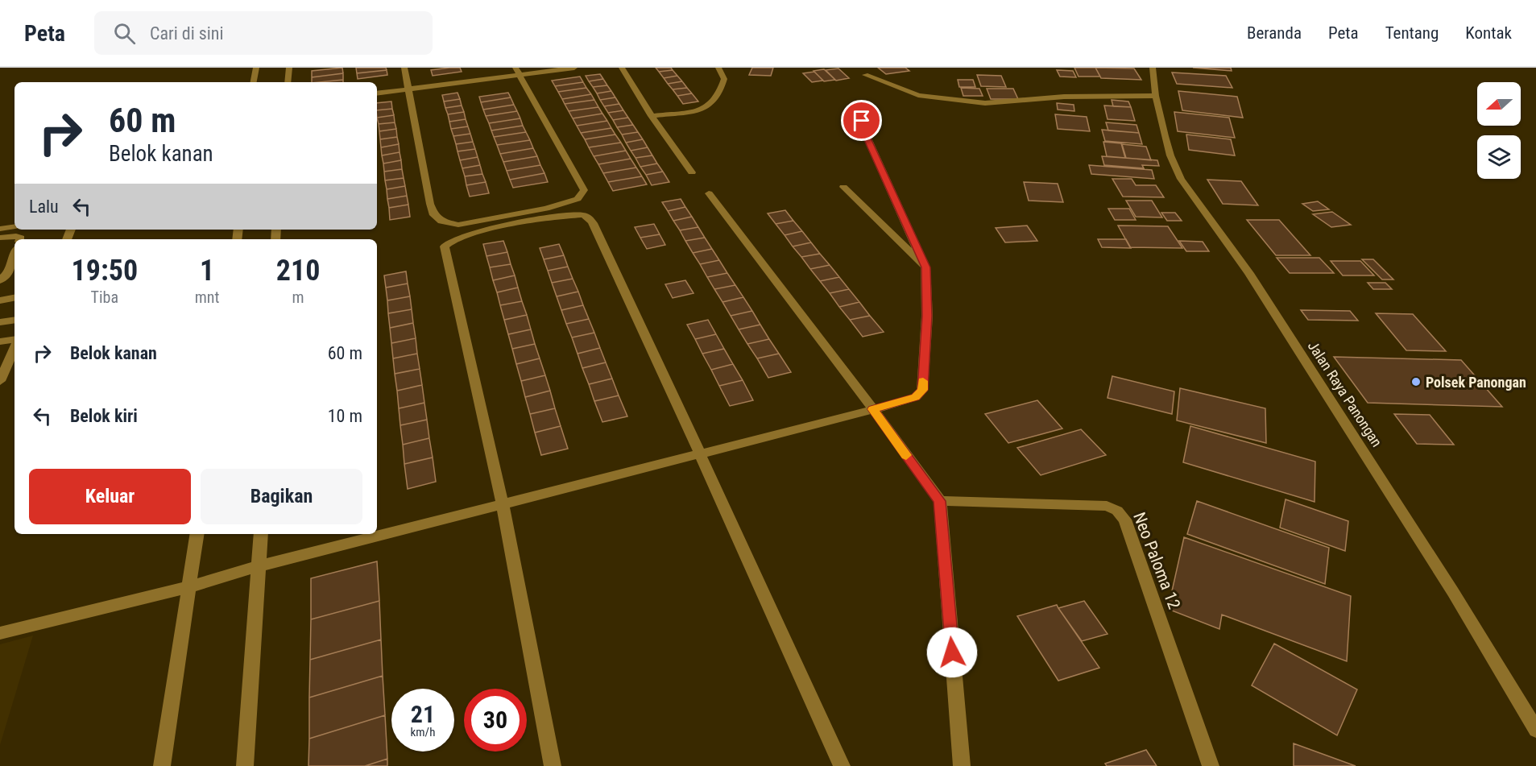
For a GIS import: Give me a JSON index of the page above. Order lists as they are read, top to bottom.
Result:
{
  "streets": {
    "street": ["Jalan Raya Panongan", "Neo Paloma 12"]
  },
  "places": ["Polsek Panongan"],
  "north": "left",
  "page": {
    "header": "Peta",
    "search": "Cari di sini",
    "nav": [
      "Beranda",
      "Peta",
      "Tentang",
      "Kontak"
    ],
    "turn": ["60 m", "Belok kanan"],
    "then": "Lalu",
    "eta": [
      "19:50",
      "Tiba",
      "1",
      "mnt",
      "210",
      "m"
    ],
    "list": [
      {
        "name": "Belok kanan",
        "value": "60 m"
      },
      {
        "name": "Belok kiri",
        "value": "10 m"
      }
    ],
    "buttons": ["Keluar", "Bagikan"],
    "speed": "21 km/h",
    "limit": "30"
  }
}
